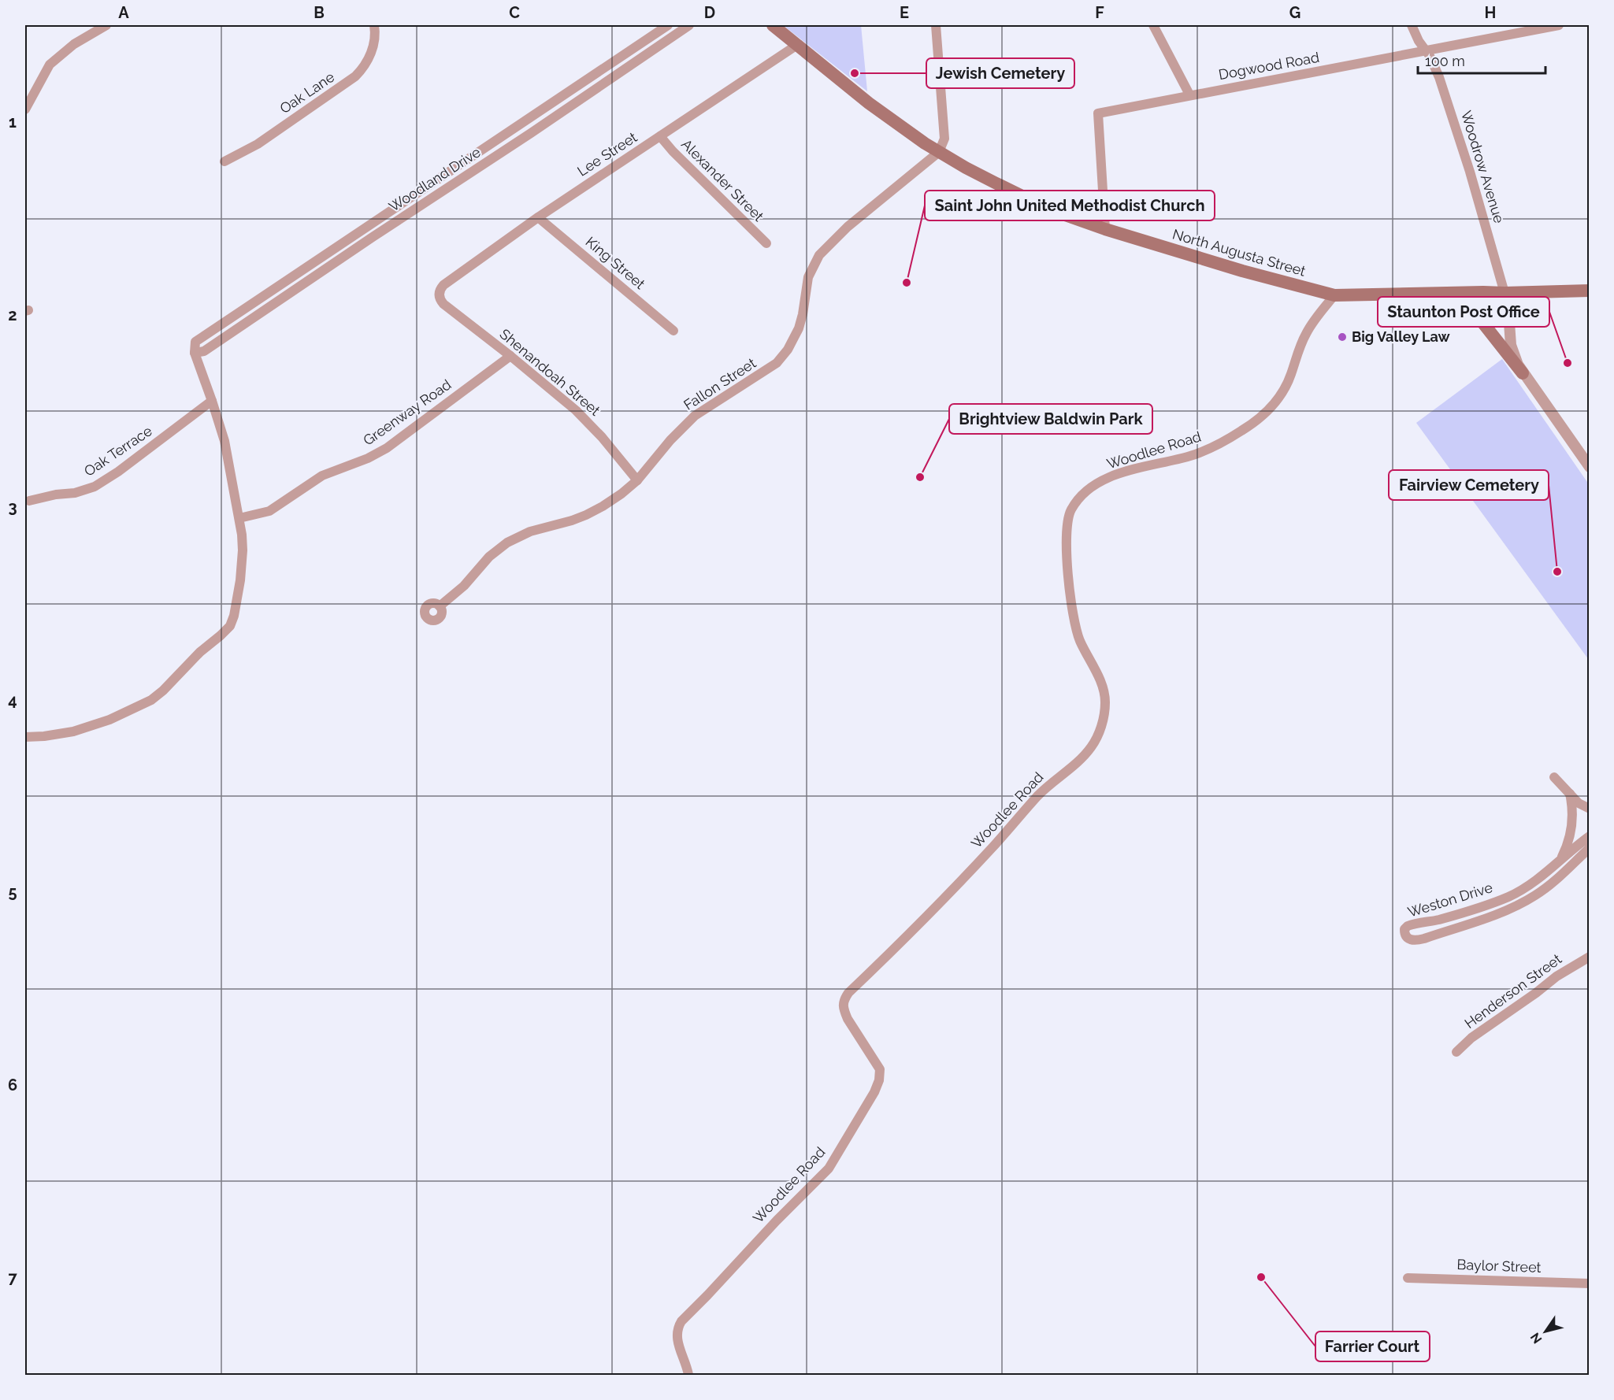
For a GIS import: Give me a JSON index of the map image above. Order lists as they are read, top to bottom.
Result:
{
  "streets": {
    "main road": ["North Augusta Street"],
    "street": [
      "Dogwood Road",
      "Oak Lane",
      "Lee Street",
      "Woodrow Avenue",
      "Woodland Drive",
      "Alexander Street",
      "King Street",
      "Shenandoah Street",
      "Fallon Street",
      "Greenway Road",
      "Woodlee Road",
      "Oak Terrace",
      "Weston Drive",
      "Henderson Street",
      "Baylor Street"
    ]
  },
  "crossings": [
    ["Dogwood Road", "Woodrow Avenue"],
    ["Dogwood Road", "North Augusta Street"],
    ["Lee Street", "Alexander Street"],
    ["Lee Street", "North Augusta Street"],
    ["Lee Street", "King Street"],
    ["Lee Street", "Shenandoah Street"],
    ["Woodrow Avenue", "North Augusta Street"],
    ["North Augusta Street", "Fallon Street"],
    ["North Augusta Street", "Woodlee Road"],
    ["Shenandoah Street", "Fallon Street"],
    ["Shenandoah Street", "Greenway Road"]
  ],
  "places": [
    "Jewish Cemetery",
    "Saint John United Methodist Church",
    "Big Valley Law",
    "Staunton Post Office",
    "Brightview Baldwin Park",
    "Fairview Cemetery",
    "Farrier Court"
  ],
  "scale_bar": "100 m",
  "north": "bottom left",
  "grid": {
    "columns": [
      "A",
      "B",
      "C",
      "D",
      "E",
      "F",
      "G",
      "H"
    ],
    "rows": [
      "1",
      "2",
      "3",
      "4",
      "5",
      "6",
      "7"
    ]
  }
}
